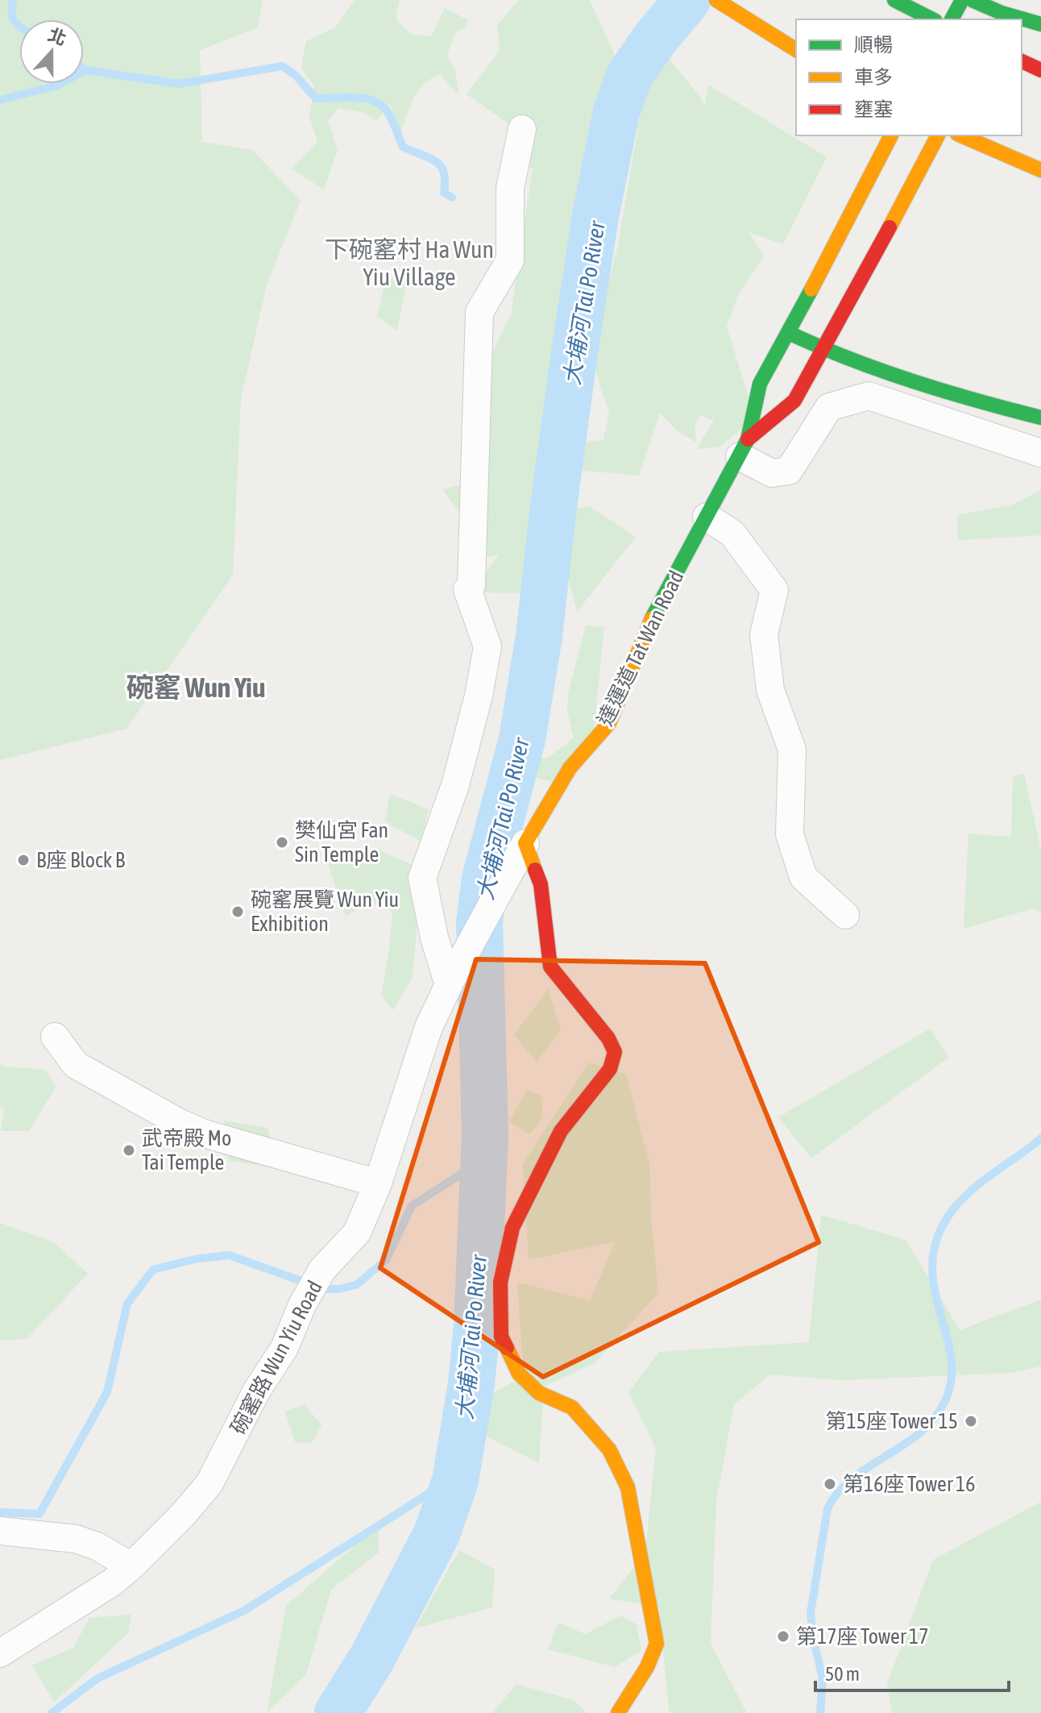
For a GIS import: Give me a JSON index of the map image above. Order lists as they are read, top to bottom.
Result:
{
  "streets": {
    "main road": ["達運道 Tat Wan Road"],
    "street": ["碗窰路 Wun Yiu Road"]
  },
  "crossings": [
    ["達運道 Tat Wan Road", "碗窰路 Wun Yiu Road"]
  ],
  "districts": ["下碗窰村 Ha Wun Yiu Village", "碗窰 Wun Yiu"],
  "water": ["大埔河 Tai Po River"],
  "places": [
    "樊仙宮 Fan Sin Temple",
    "B座 Block B",
    "碗窰展覽 Wun Yiu Exhibition",
    "武帝殿 Mo Tai Temple",
    "第15座 Tower 15",
    "第16座 Tower 16",
    "第17座 Tower 17"
  ],
  "legend": ["順暢", "車多", "壅塞"],
  "scale_bar": "50 m",
  "north": "top"
}
